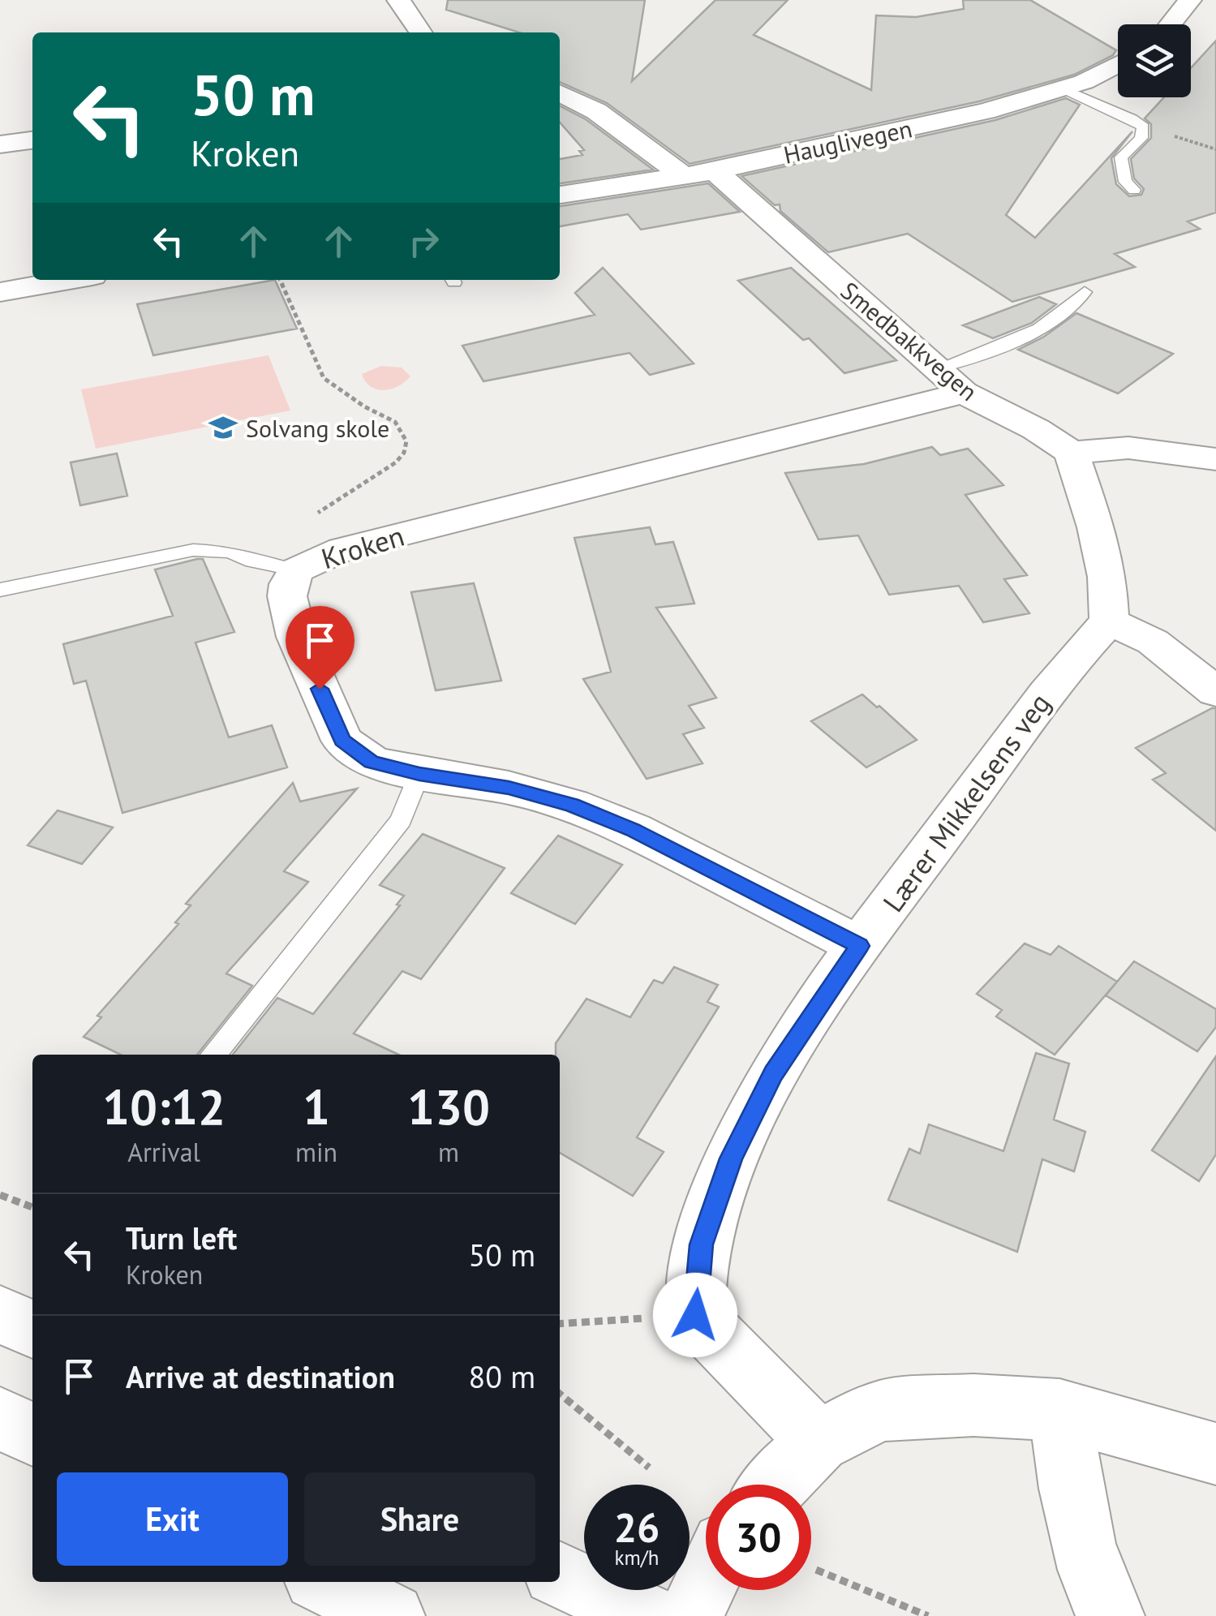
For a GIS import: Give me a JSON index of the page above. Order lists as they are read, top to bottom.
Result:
{
  "streets": {
    "street": [
      "Hauglivegen",
      "Smedbakkvegen",
      "Kroken",
      "Lærer Mikkelsens veg"
    ]
  },
  "crossings": [
    ["Hauglivegen", "Smedbakkvegen"],
    ["Smedbakkvegen", "Kroken"],
    ["Kroken", "Lærer Mikkelsens veg"]
  ],
  "places": {
    "school or university": ["Solvang skole"]
  },
  "page": {
    "turn": ["50 m", "Kroken"],
    "eta": [
      "10:12",
      "Arrival",
      "1",
      "min",
      "130",
      "m"
    ],
    "list": [
      {
        "name": "Turn left",
        "note": "Kroken",
        "value": "50 m"
      },
      {
        "name": "Arrive at destination",
        "value": "80 m"
      }
    ],
    "buttons": ["Exit", "Share"],
    "speed": "26 km/h",
    "limit": "30"
  }
}
